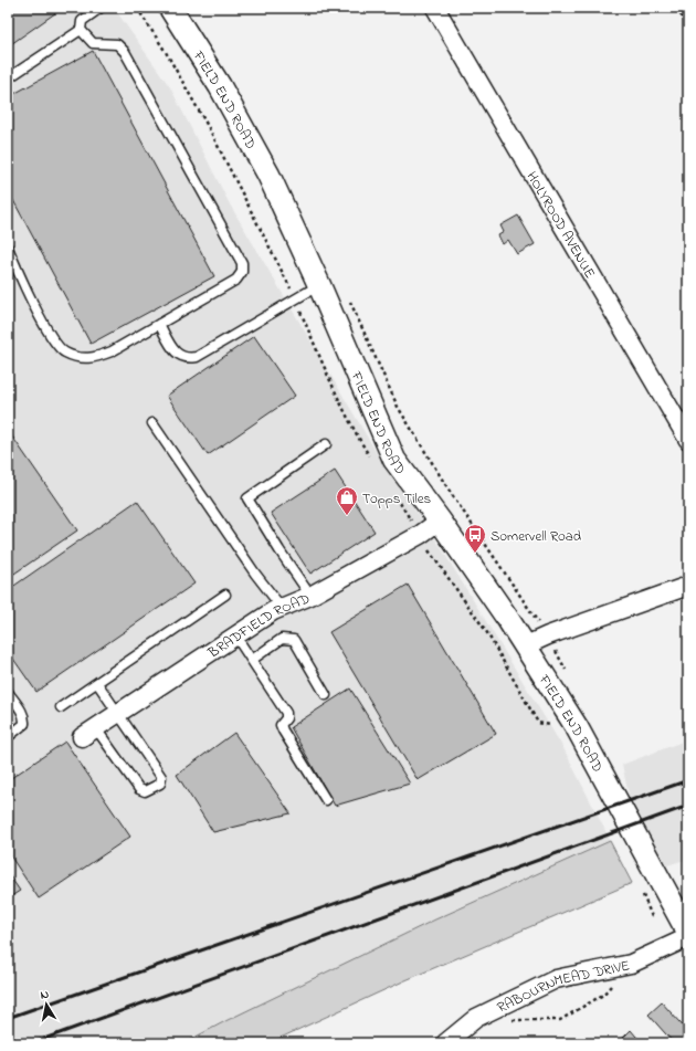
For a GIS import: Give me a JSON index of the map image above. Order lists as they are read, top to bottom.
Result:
{
  "streets": {
    "street": [
      "FIELD END ROAD",
      "HOLYROOD AVENUE",
      "BRADFIELD ROAD",
      "RABOURNMEAD DRIVE"
    ]
  },
  "crossings": [
    ["FIELD END ROAD", "BRADFIELD ROAD"]
  ],
  "places": {
    "shop": ["Topps Tiles"],
    "bus stop": ["Somervell Road"]
  },
  "north": "top"
}
